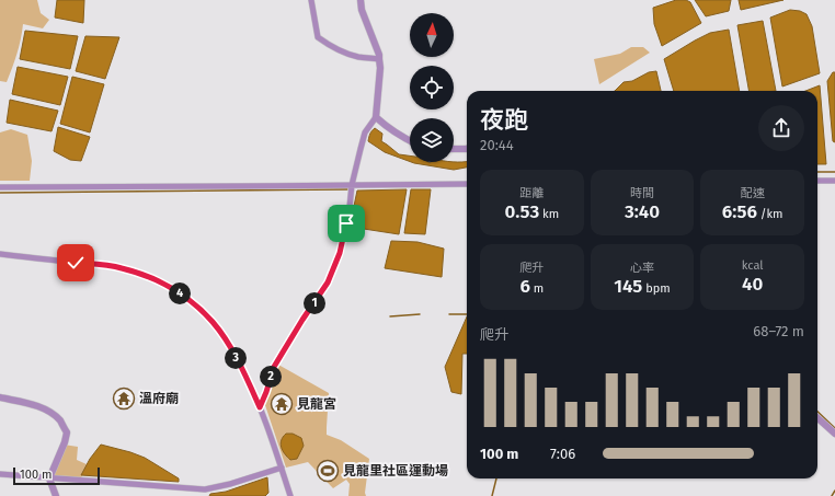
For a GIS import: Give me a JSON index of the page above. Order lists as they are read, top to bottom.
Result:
{
  "places": {
    "temple": ["溫府廟", "見龍宮"],
    "sports": ["見龍里社區運動場"]
  },
  "scale_bar": "100 m",
  "north": "top",
  "page": {
    "heading": ["夜跑", "20:44"],
    "stats": [
      ["距離", "0.53 km"],
      ["時間", "3:40"],
      ["配速", "6:56 /km"],
      ["爬升", "6 m"],
      ["心率", "145 bpm"],
      ["kcal", "40"]
    ],
    "pins": [
      "4",
      "1",
      "3",
      "2"
    ],
    "chart": ["爬升", "68–72 m"],
    "list": [
      {
        "name": "100 m",
        "note": "7:06"
      }
    ],
    "scale": "100 m"
  }
}
